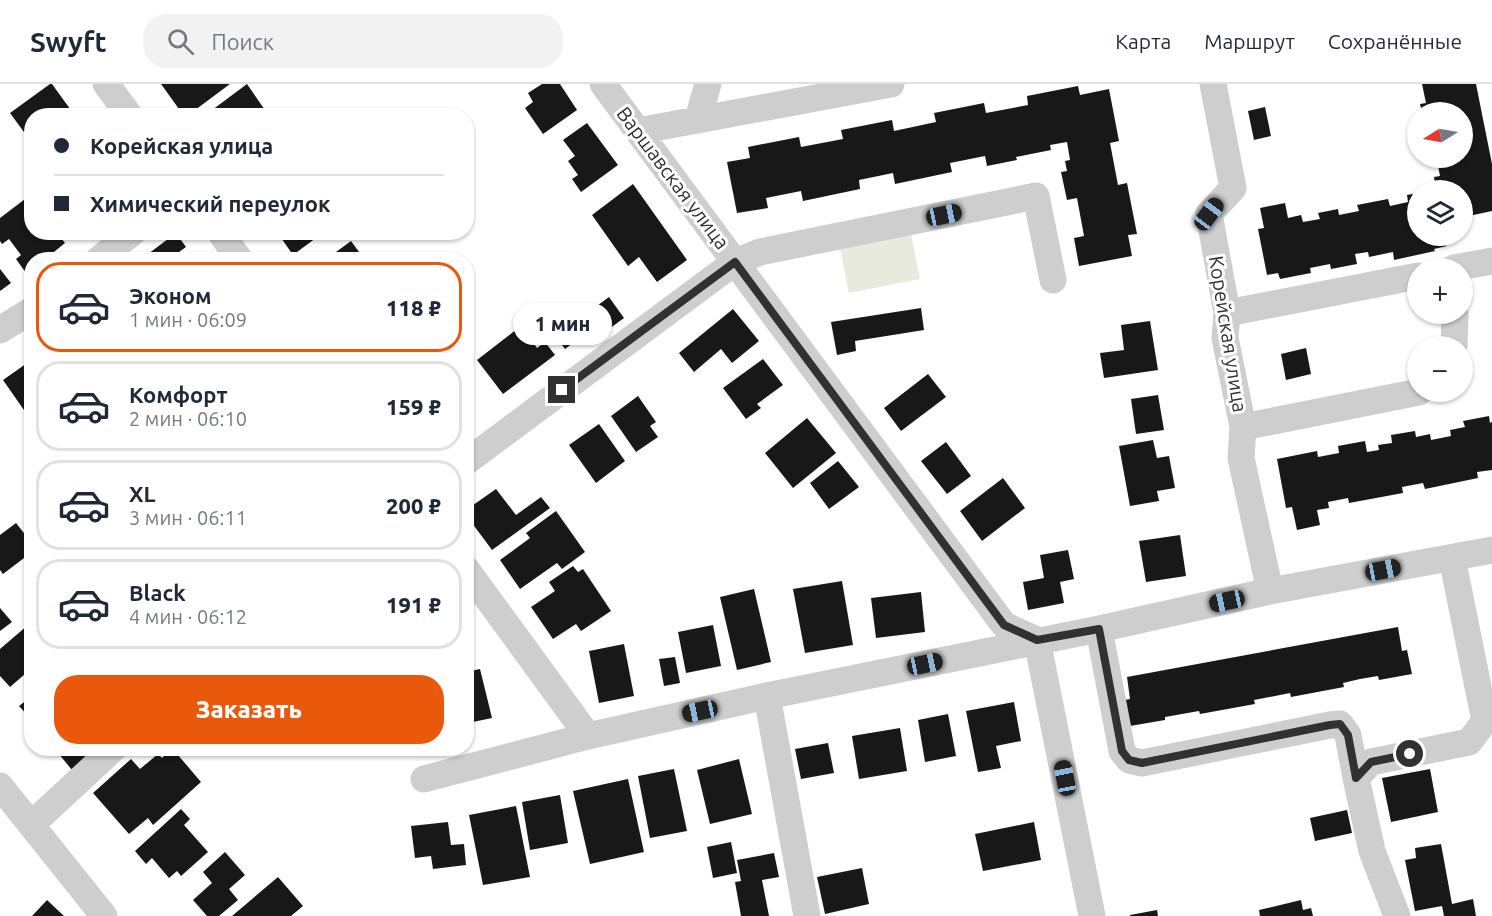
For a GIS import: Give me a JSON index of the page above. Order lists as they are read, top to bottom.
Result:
{
  "streets": {
    "street": ["Варшавская улица", "Корейская улица"]
  },
  "north": "left",
  "page": {
    "header": "Swyft",
    "search": "Поиск",
    "nav": ["Карта", "Маршрут", "Сохранённые"],
    "map_buttons": ["+", "−"],
    "banner": ["Корейская улица", "Химический переулок"],
    "list": [
      {
        "name": "Эконом",
        "note": "1 мин · 06:09",
        "value": "118 ₽"
      },
      {
        "name": "Комфорт",
        "note": "2 мин · 06:10",
        "value": "159 ₽"
      },
      {
        "name": "XL",
        "note": "3 мин · 06:11",
        "value": "200 ₽"
      },
      {
        "name": "Black",
        "note": "4 мин · 06:12",
        "value": "191 ₽"
      }
    ],
    "bubble": "1 мин",
    "buttons": "Заказать"
  }
}
